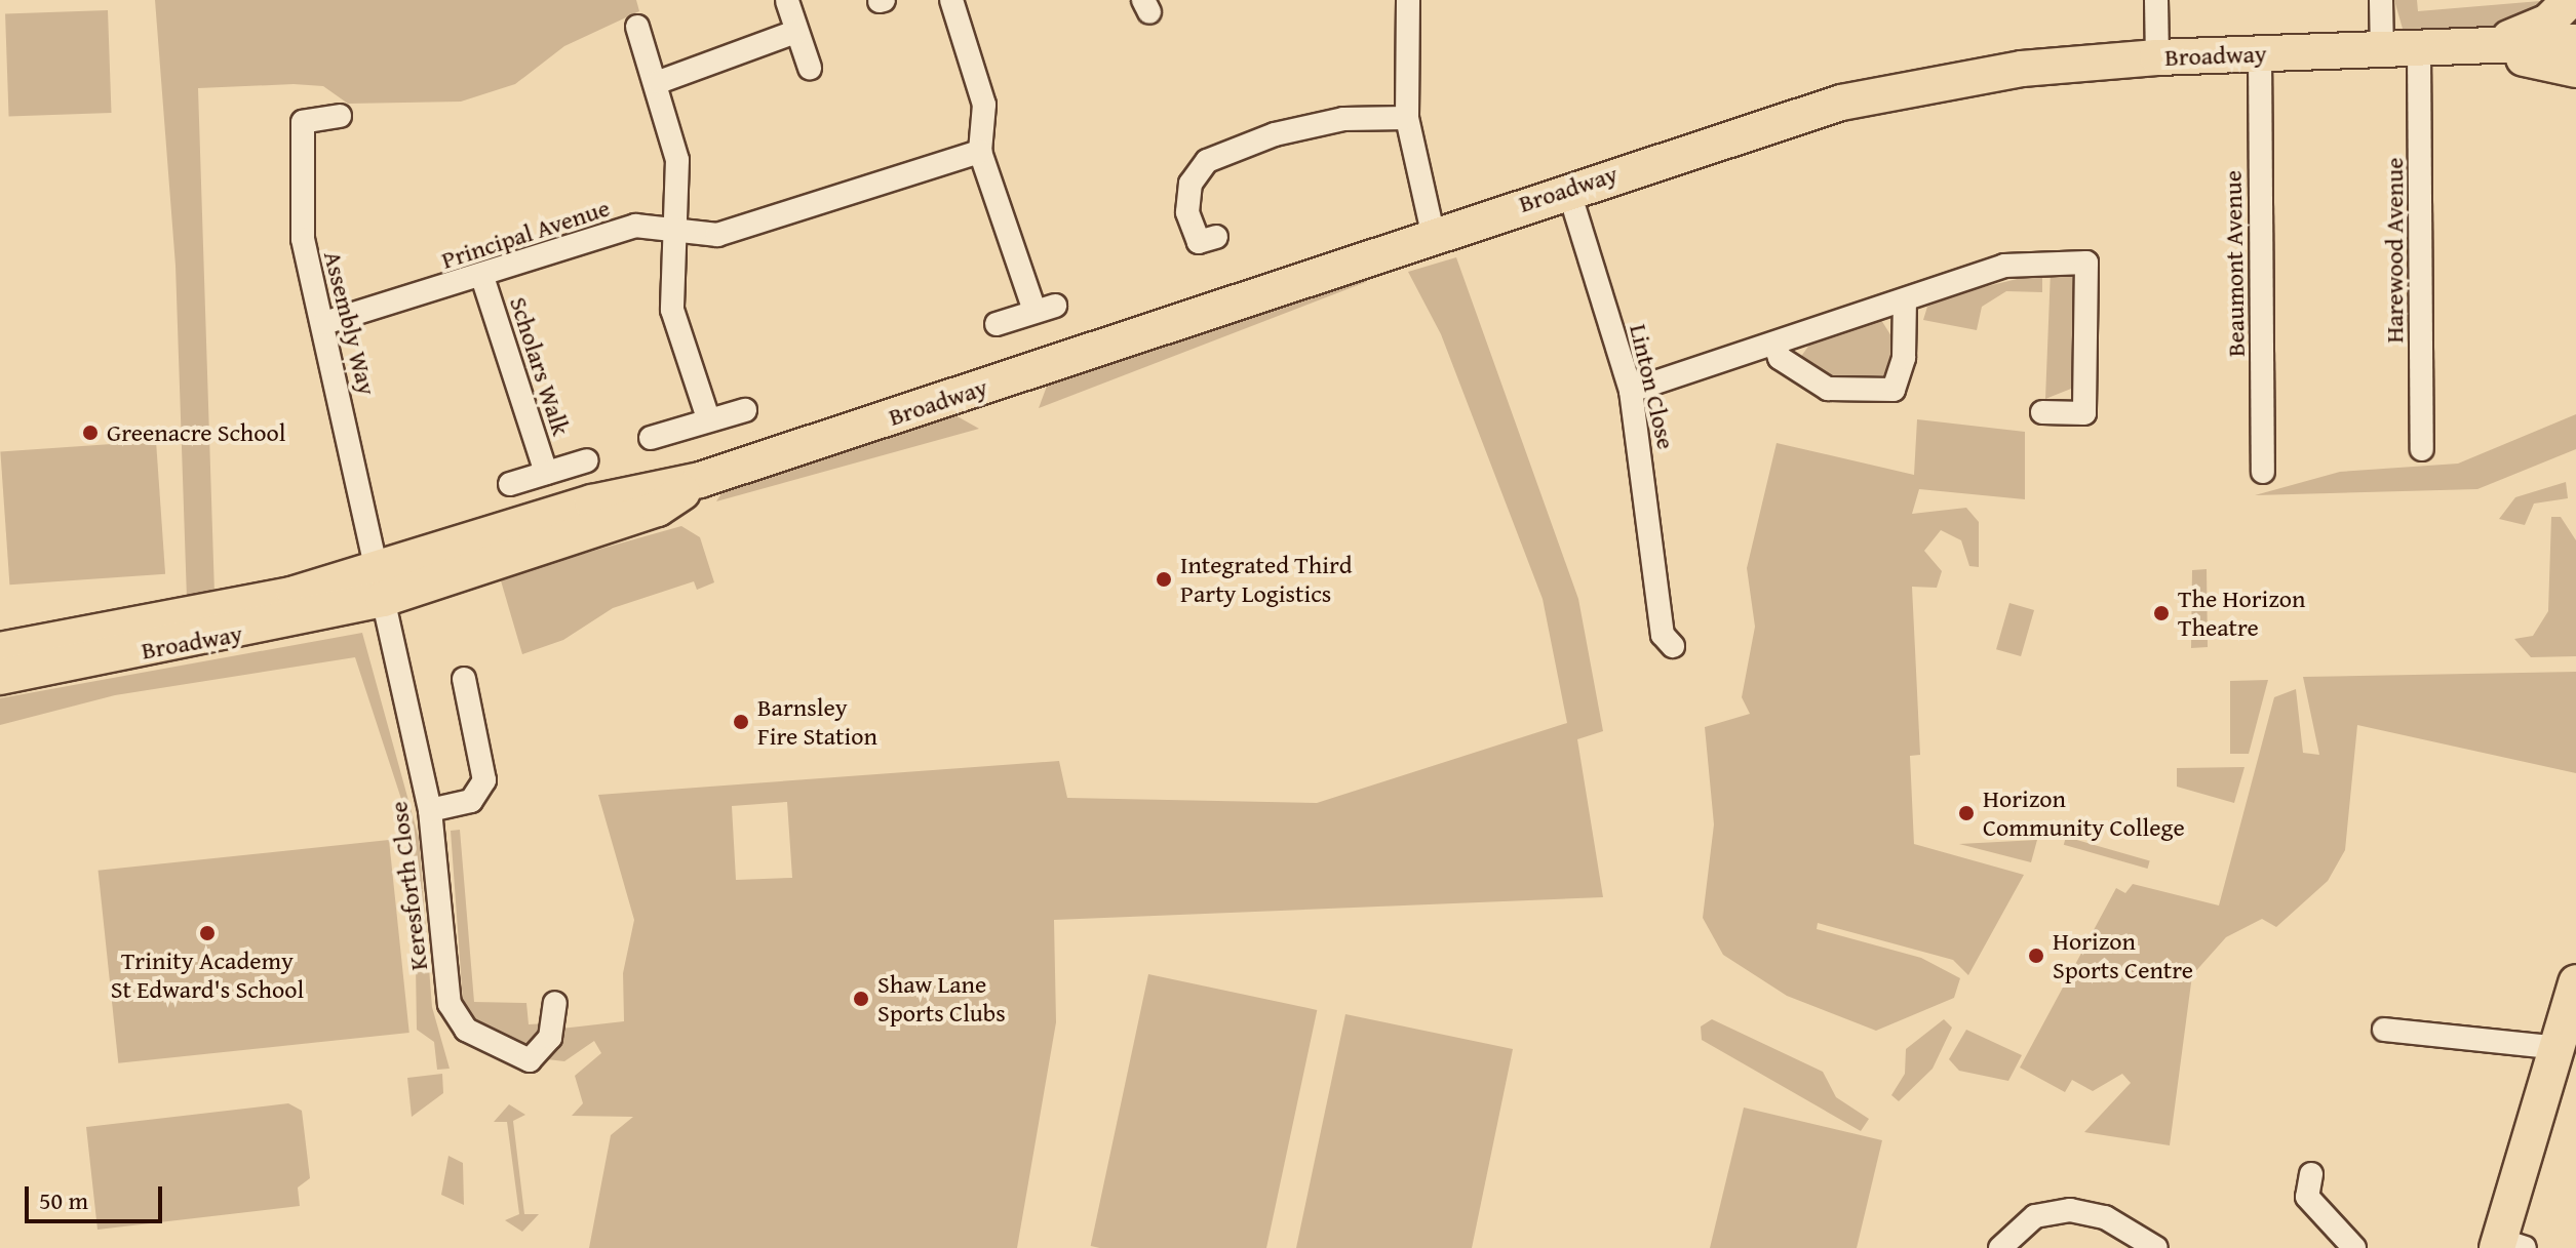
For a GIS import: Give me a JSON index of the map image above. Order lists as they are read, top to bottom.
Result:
{
  "streets": {
    "highway": ["Broadway"],
    "street": [
      "Principal Avenue",
      "Harewood Avenue",
      "Beaumont Avenue",
      "Assembly Way",
      "Scholars Walk",
      "Linton Close",
      "Keresforth Close"
    ]
  },
  "crossings": [
    ["Broadway", "Harewood Avenue"],
    ["Broadway", "Beaumont Avenue"],
    ["Broadway", "Assembly Way"],
    ["Broadway", "Linton Close"],
    ["Broadway", "Keresforth Close"],
    ["Principal Avenue", "Assembly Way"],
    ["Principal Avenue", "Scholars Walk"],
    ["Assembly Way", "Keresforth Close"]
  ],
  "places": [
    "Greenacre School",
    "Integrated Third Party Logistics",
    "The Horizon Theatre",
    "Barnsley Fire Station",
    "Horizon Community College",
    "Trinity Academy St Edward's School",
    "Horizon Sports Centre",
    "Shaw Lane Sports Clubs"
  ],
  "scale_bar": "50 m"
}
